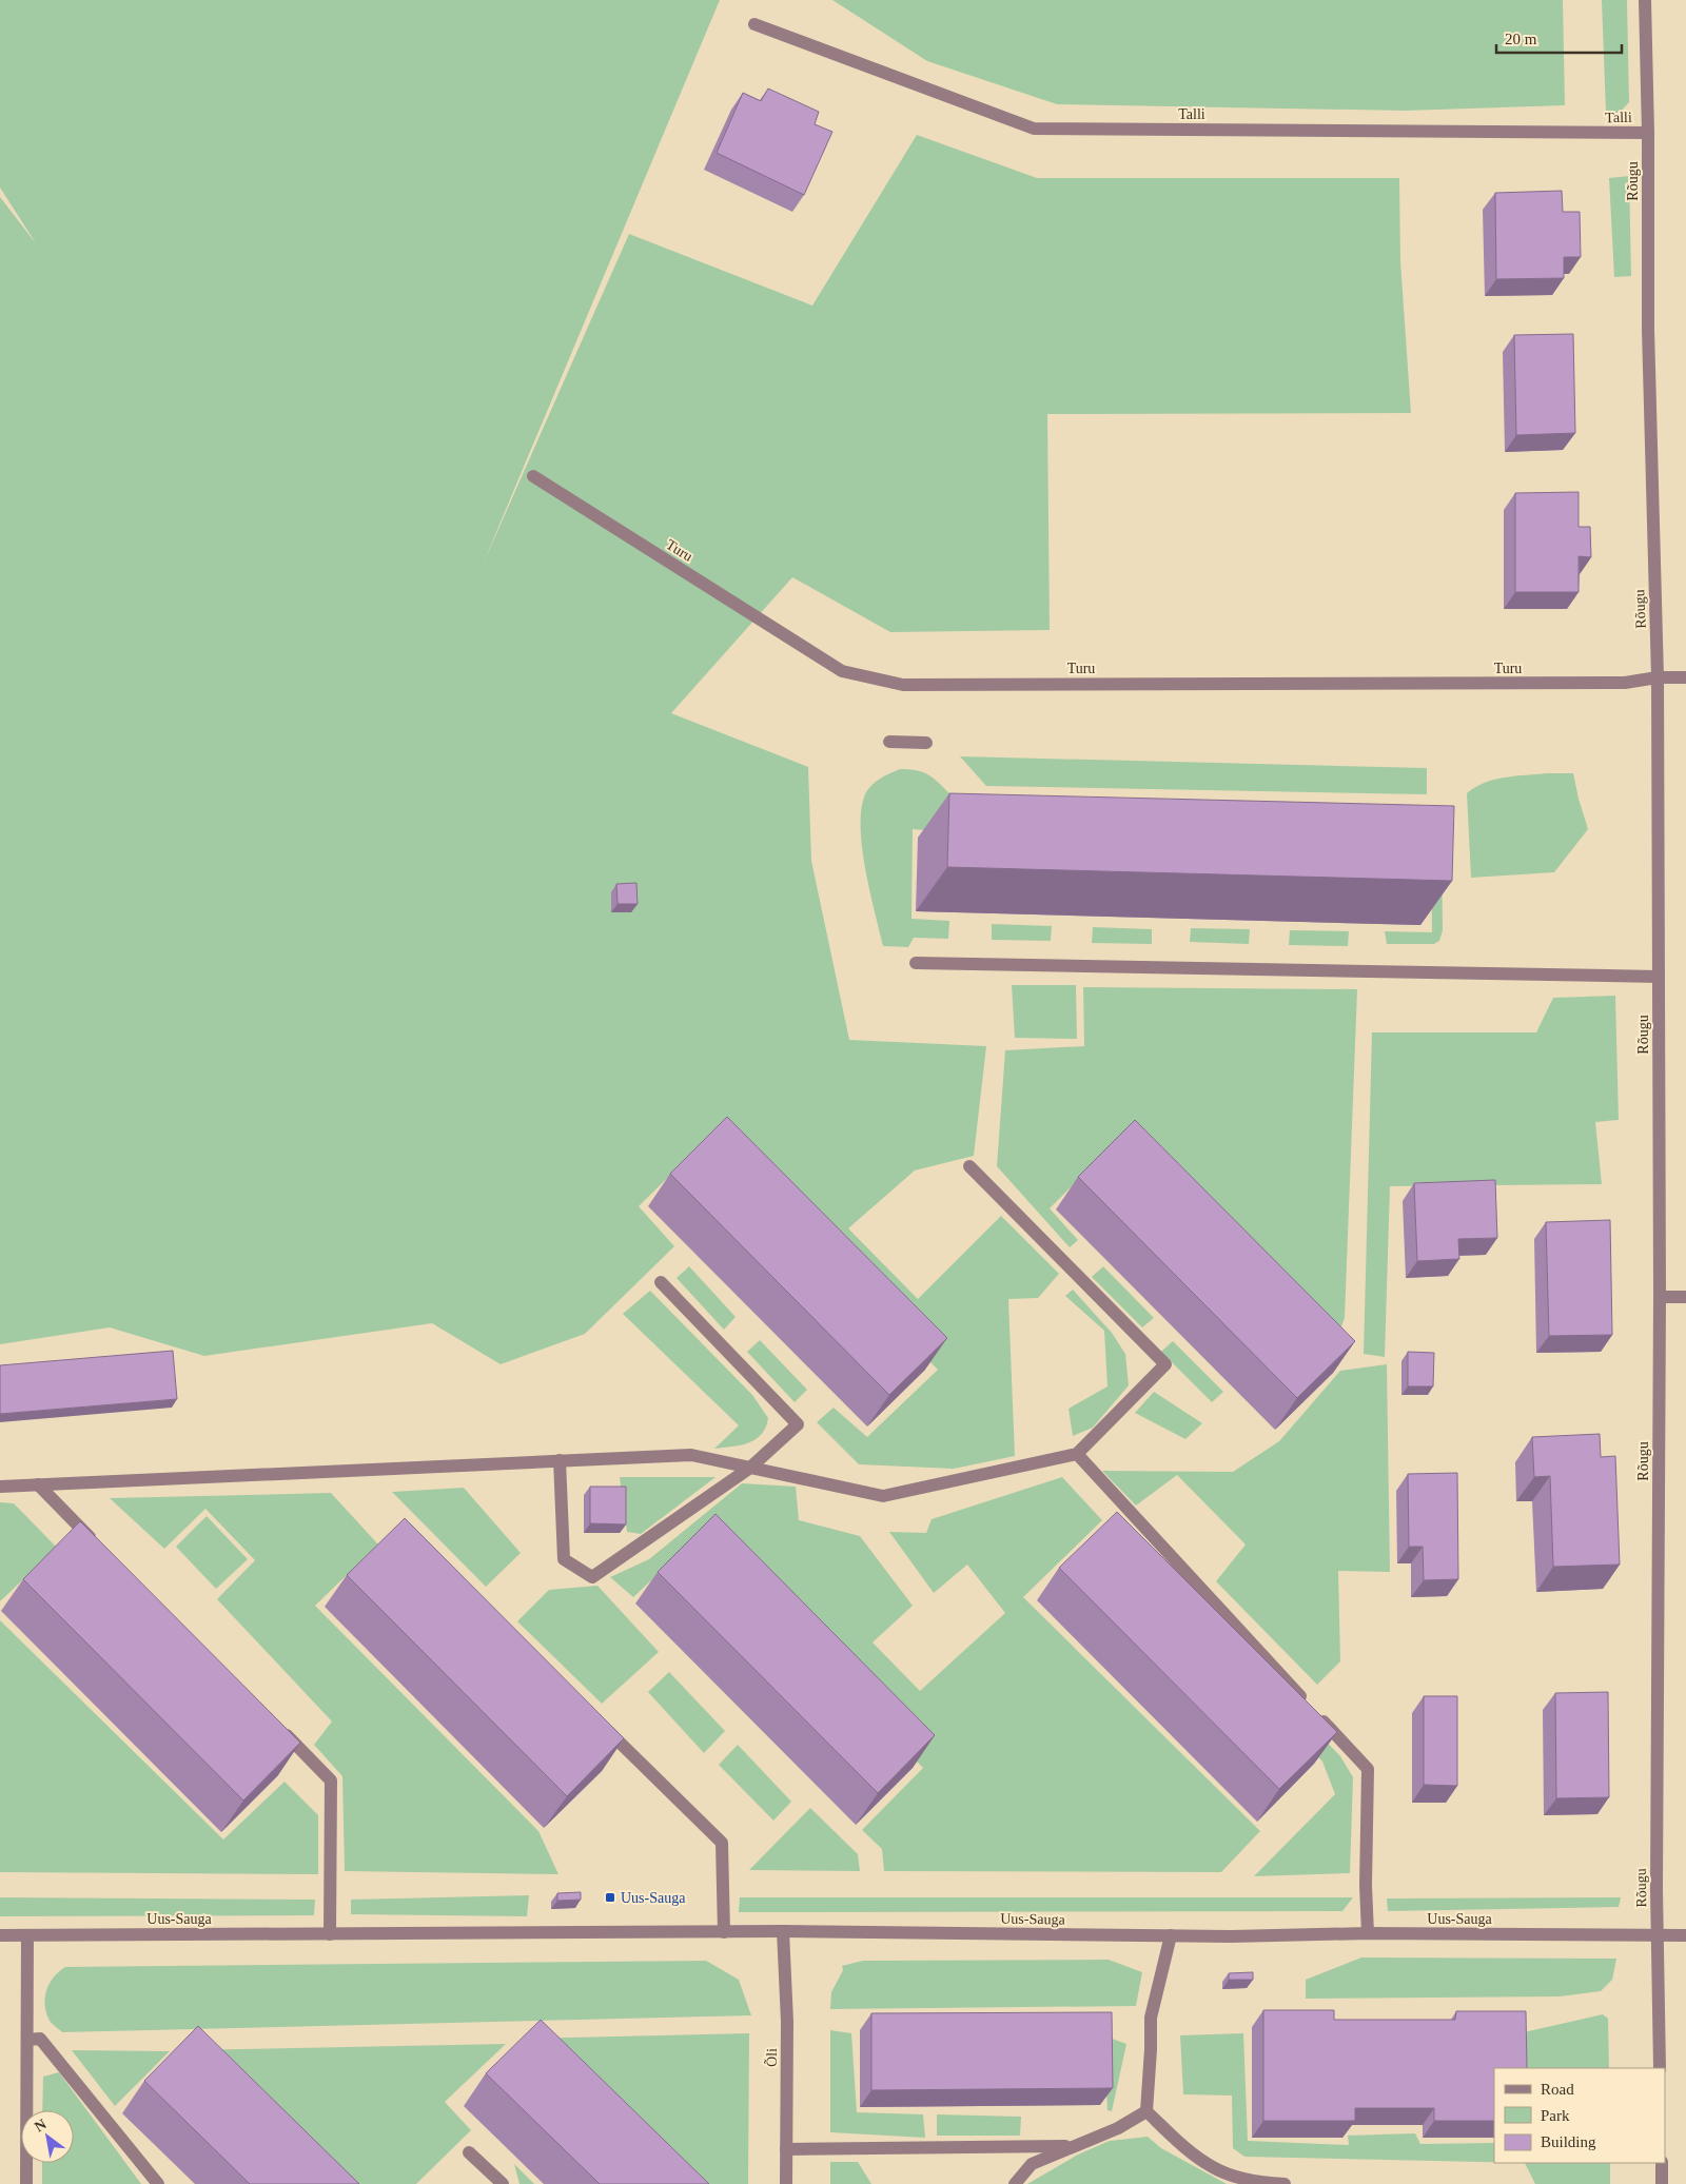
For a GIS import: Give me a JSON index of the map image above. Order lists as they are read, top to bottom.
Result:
{
  "streets": {
    "street": [
      "Talli",
      "Rõugu",
      "Turu",
      "Uus-Sauga",
      "Õli"
    ]
  },
  "crossings": [
    ["Talli", "Rõugu"],
    ["Rõugu", "Turu"],
    ["Rõugu", "Uus-Sauga"],
    ["Uus-Sauga", "Õli"]
  ],
  "places": {
    "transit": ["Uus-Sauga"]
  },
  "legend": ["Road", "Park", "Building"],
  "scale_bar": "20 m",
  "north": "top left"
}
